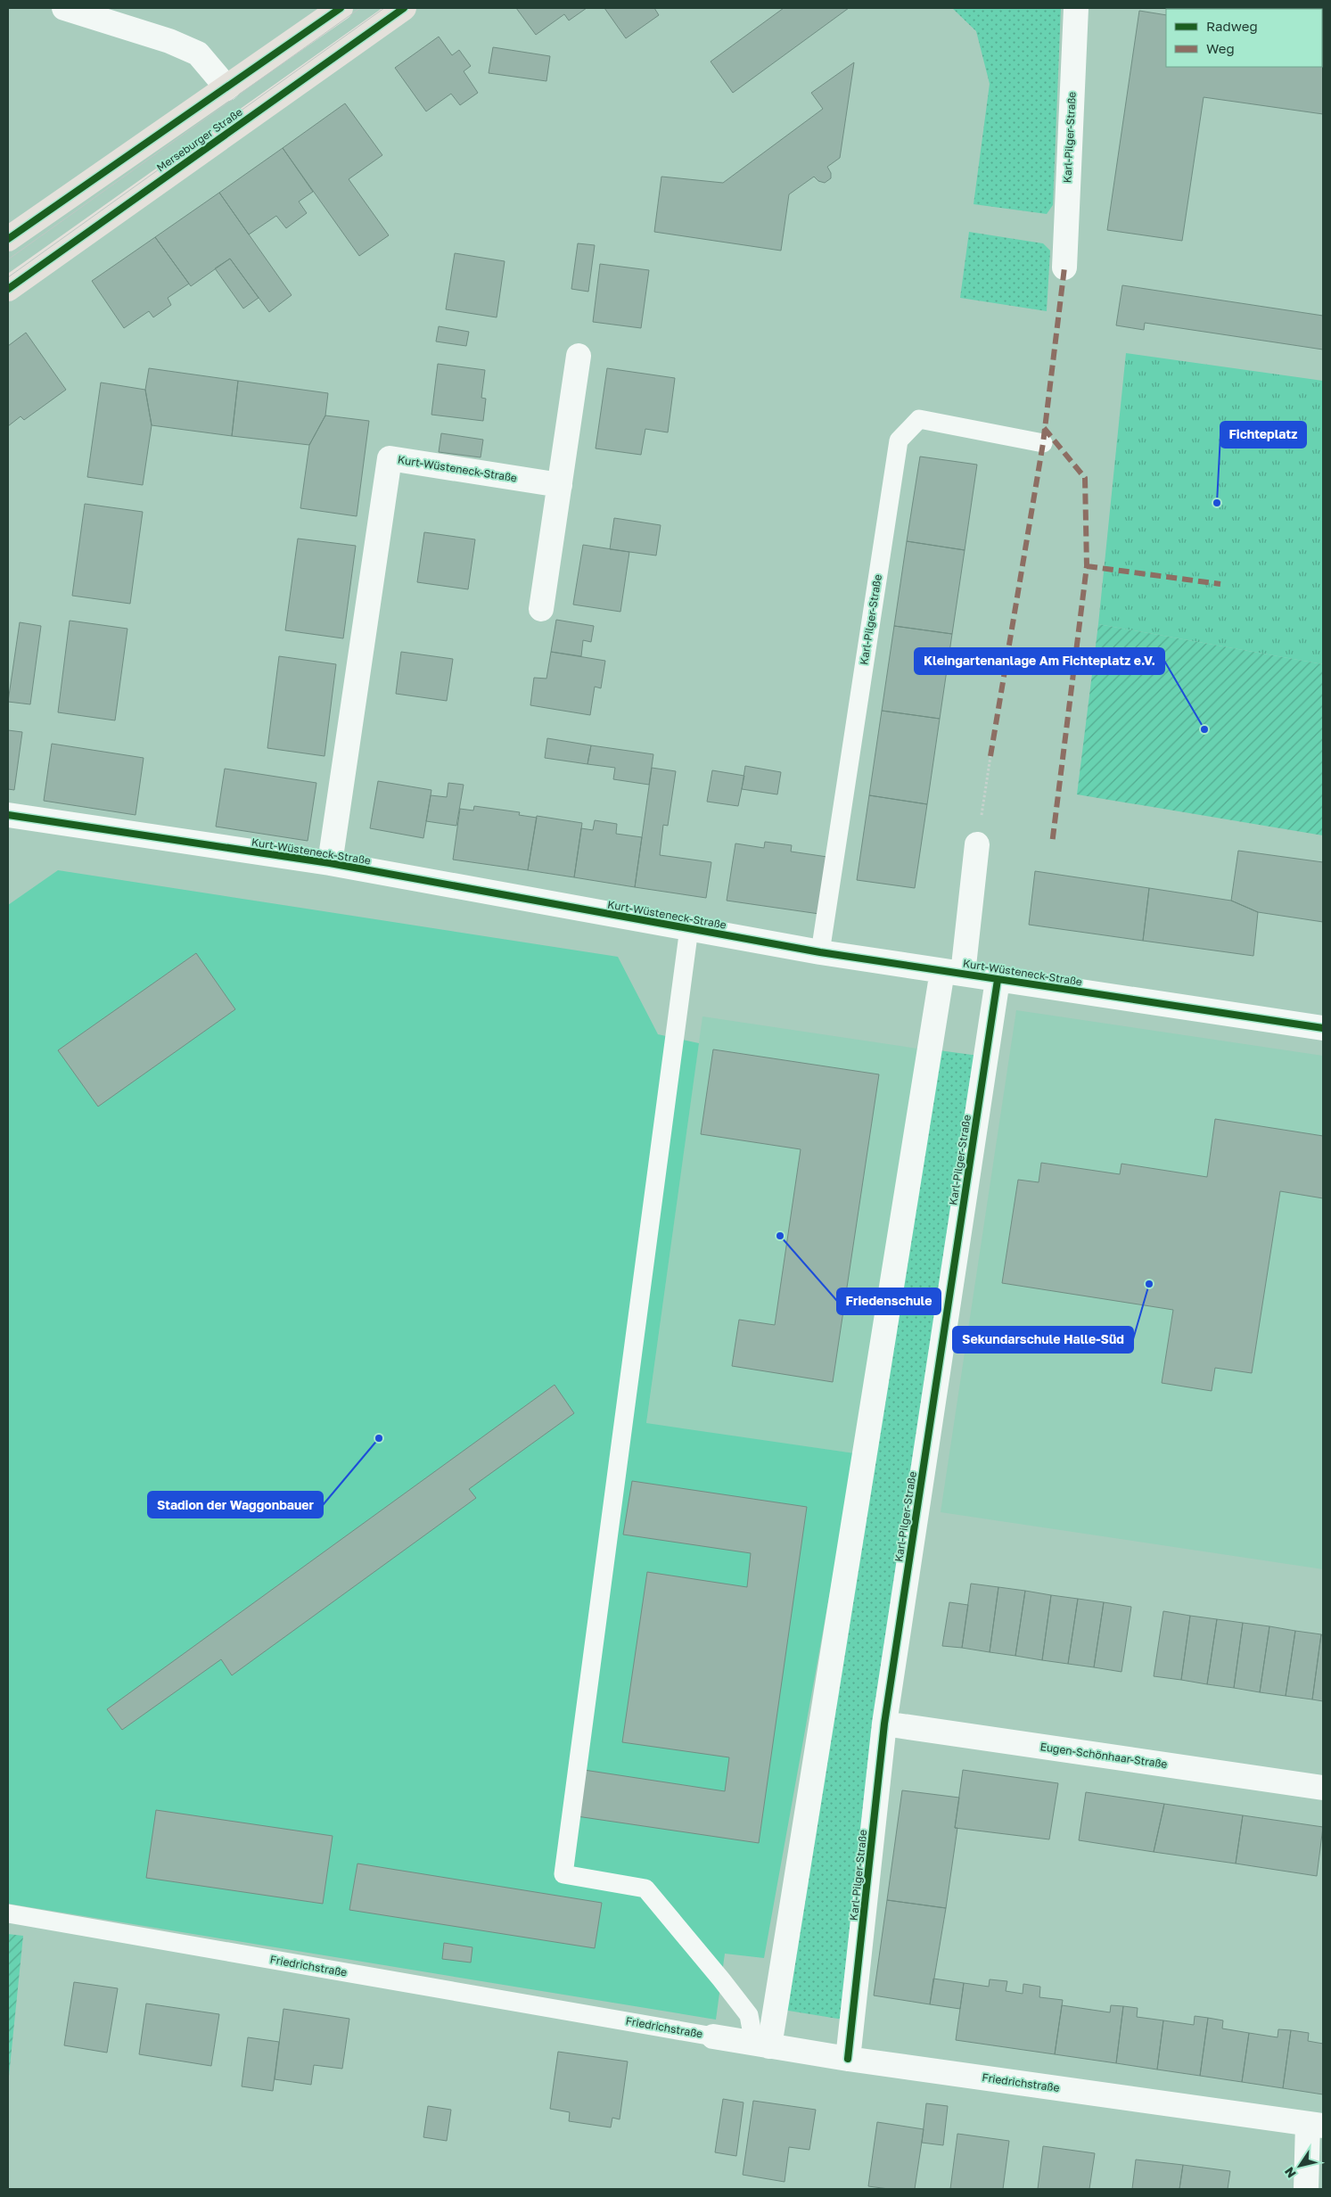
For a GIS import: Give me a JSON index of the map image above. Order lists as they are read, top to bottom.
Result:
{
  "streets": {
    "main road": ["Merseburger Straße"],
    "street": [
      "Karl-Pilger-Straße",
      "Kurt-Wüsteneck-Straße",
      "Eugen-Schönhaar-Straße",
      "Friedrichstraße"
    ]
  },
  "crossings": [
    ["Karl-Pilger-Straße", "Kurt-Wüsteneck-Straße"],
    ["Karl-Pilger-Straße", "Eugen-Schönhaar-Straße"],
    ["Karl-Pilger-Straße", "Friedrichstraße"]
  ],
  "places": [
    "Fichteplatz",
    "Kleingartenanlage Am Fichteplatz e.V.",
    "Friedenschule",
    "Sekundarschule Halle-Süd",
    "Stadion der Waggonbauer"
  ],
  "legend": ["Radweg", "Weg"],
  "north": "bottom left"
}
